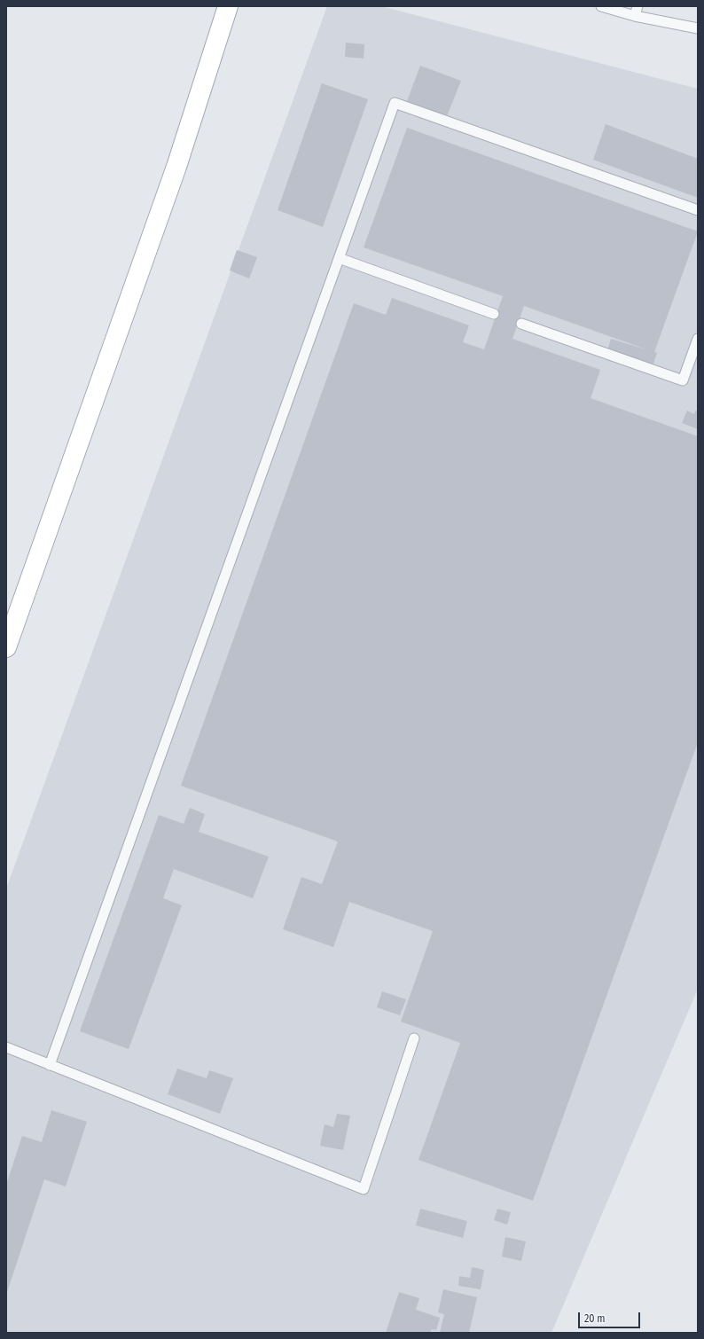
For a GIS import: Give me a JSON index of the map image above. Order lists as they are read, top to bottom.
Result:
{
  "scale_bar": "20 m"
}
